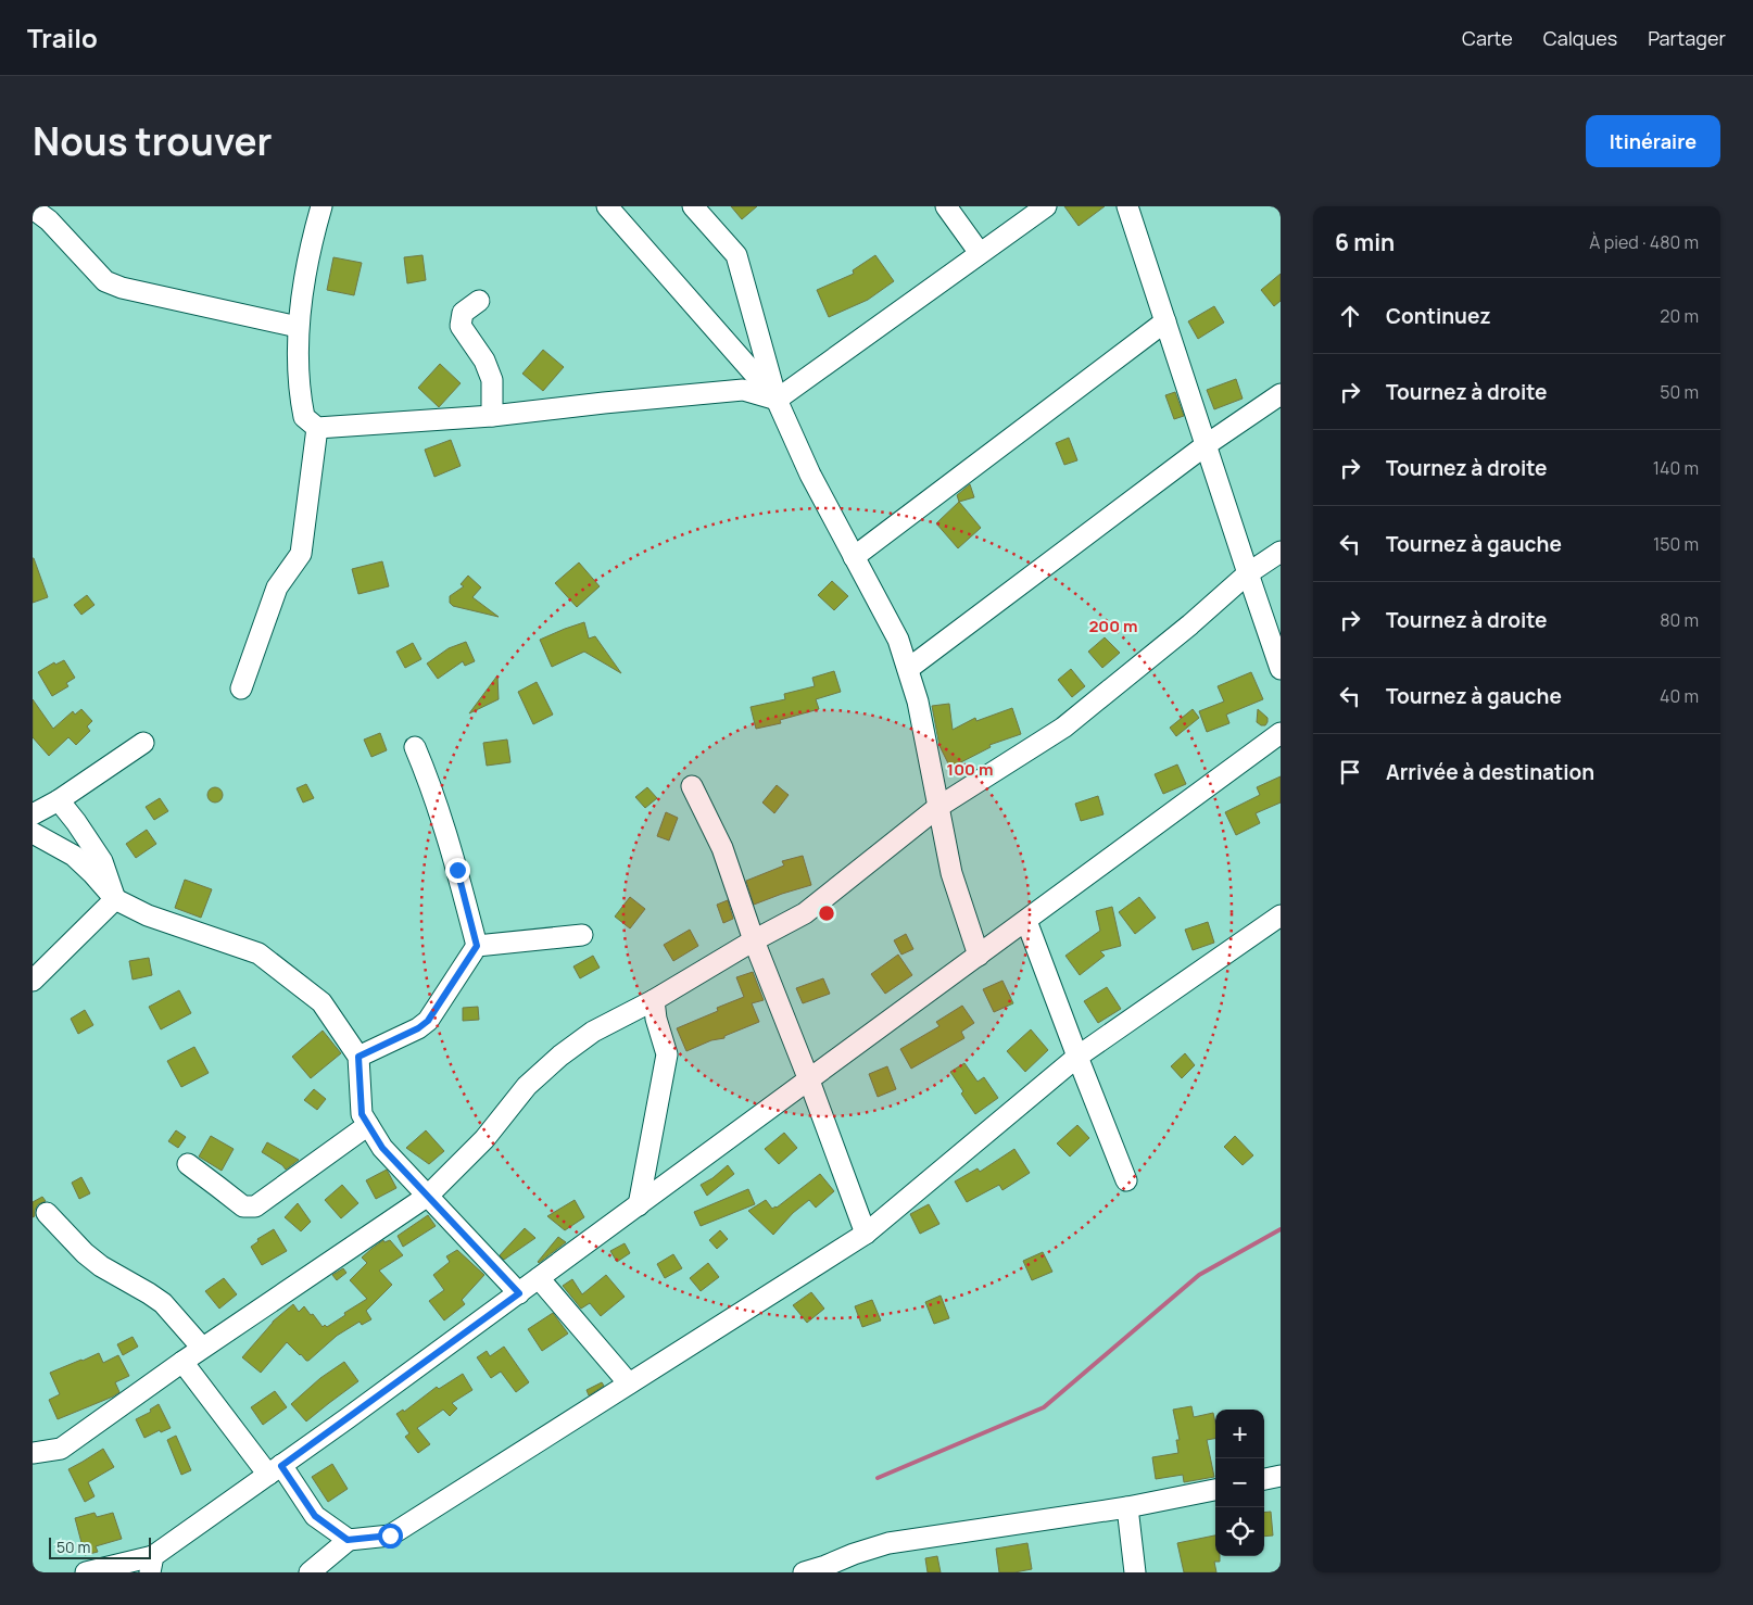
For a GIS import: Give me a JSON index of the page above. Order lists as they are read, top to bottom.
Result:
{
  "scale_bar": "50 m",
  "page": {
    "header": "Trailo",
    "nav": ["Carte", "Calques", "Partager"],
    "title": "Nous trouver",
    "buttons": "Itinéraire",
    "heading": ["6 min", "À pied · 480 m"],
    "list": [
      ["Continuez", "20 m"],
      ["Tournez à droite", "50 m"],
      ["Tournez à droite", "140 m"],
      ["Tournez à gauche", "150 m"],
      ["Tournez à droite", "80 m"],
      ["Tournez à gauche", "40 m"],
      "Arrivée à destination"
    ],
    "map_buttons": ["+", "−"],
    "scale": "50 m"
  },
  "rings": ["200 m", "100 m"]
}
